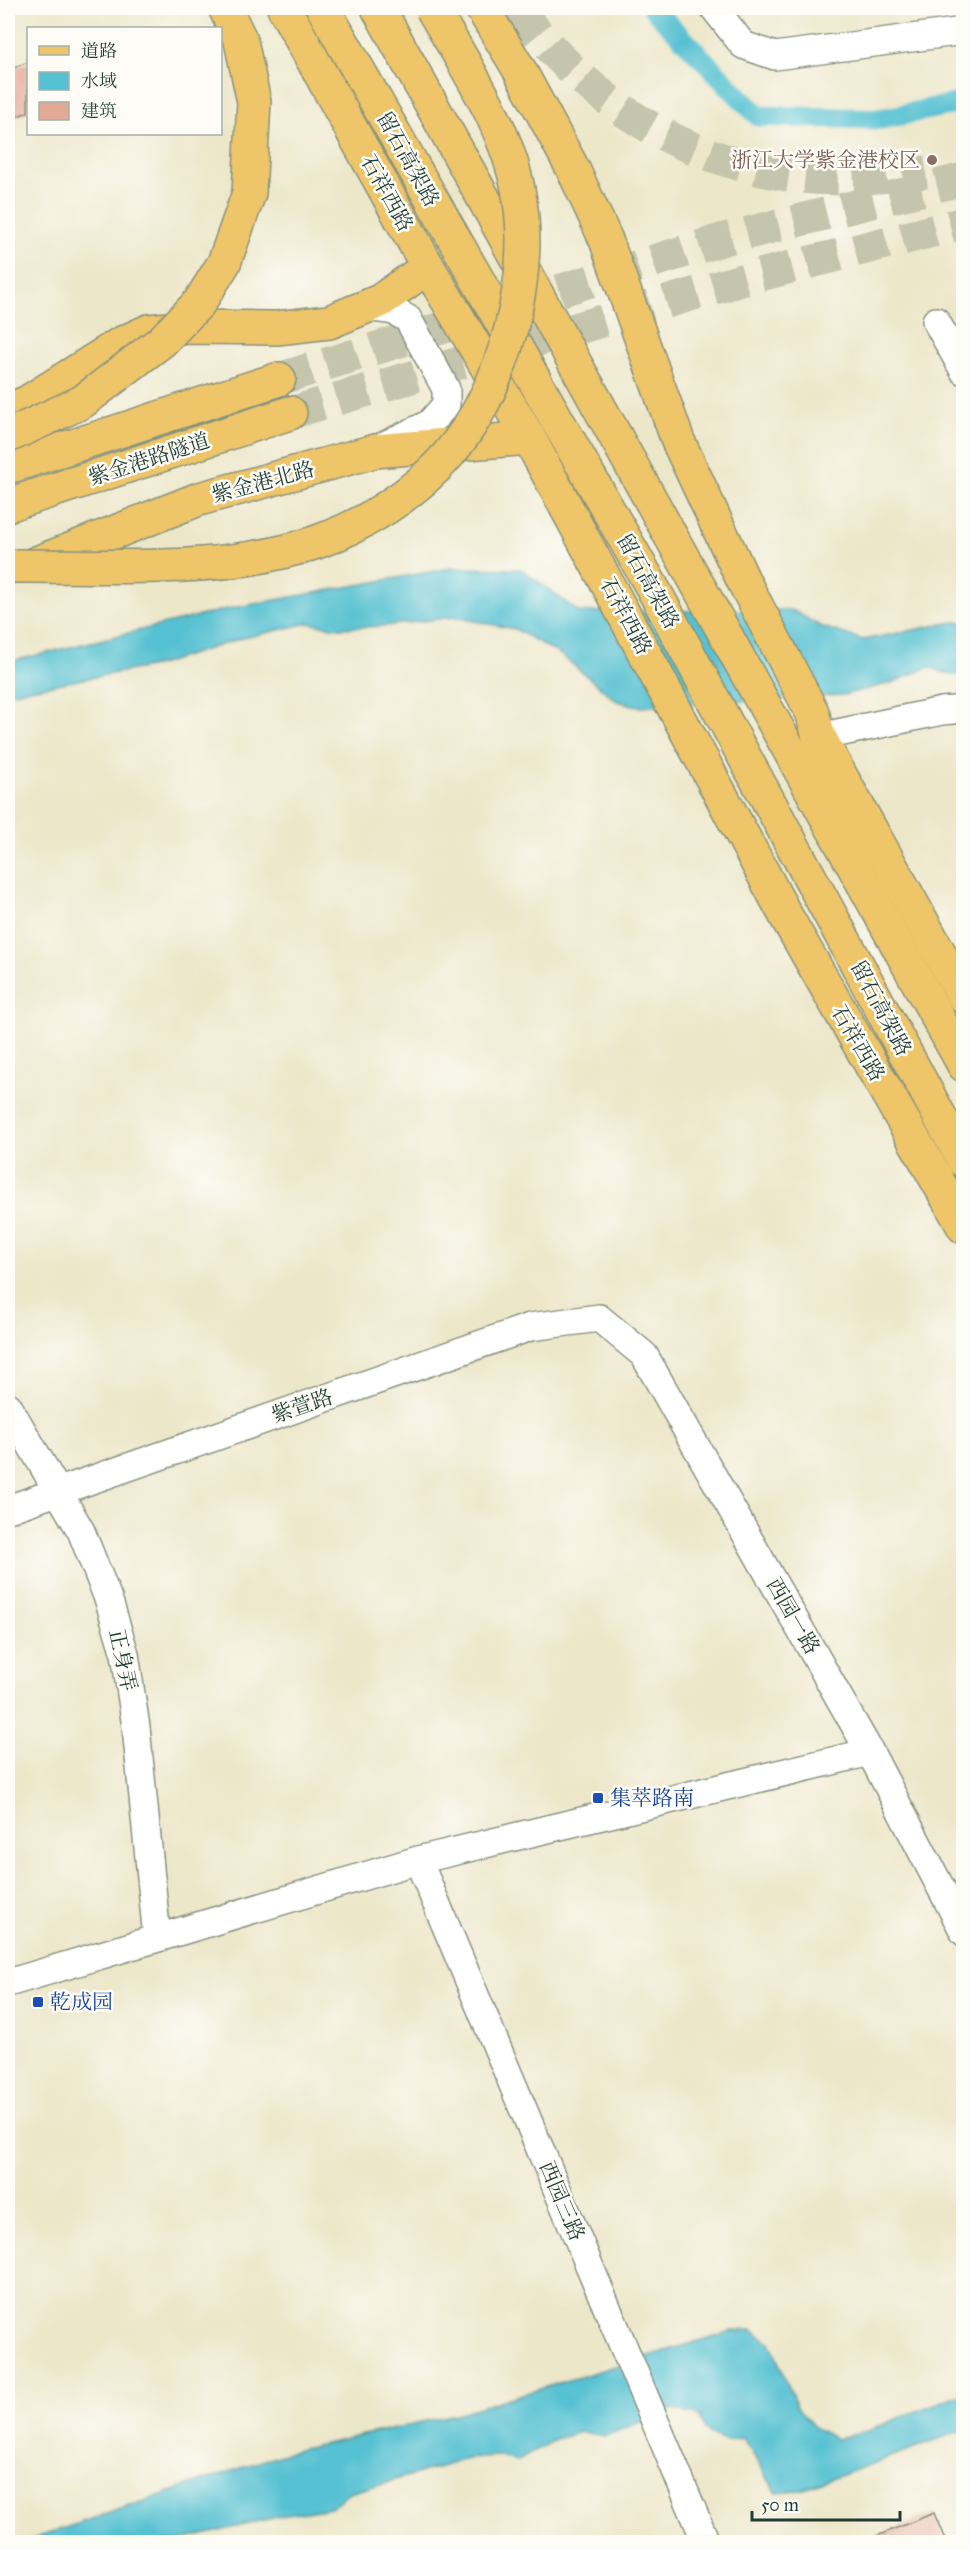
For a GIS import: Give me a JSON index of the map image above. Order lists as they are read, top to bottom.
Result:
{
  "streets": {
    "main road": [
      "留石高架路",
      "石祥西路",
      "紫金港路隧道",
      "紫金港北路"
    ],
    "street": [
      "紫萱路",
      "西园一路",
      "正身弄",
      "西园三路"
    ]
  },
  "crossings": [
    ["石祥西路", "紫金港北路"],
    ["紫萱路", "西园一路"],
    ["紫萱路", "正身弄"]
  ],
  "places": {
    "other": ["浙江大学紫金港校区"],
    "transit": ["集萃路南", "乾成园"]
  },
  "legend": ["道路", "水域", "建筑"],
  "scale_bar": "50 m"
}
